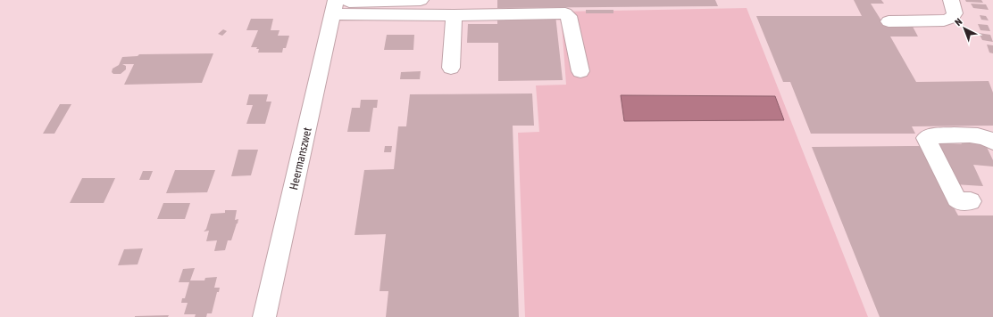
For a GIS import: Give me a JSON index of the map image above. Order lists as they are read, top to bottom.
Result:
{
  "streets": {
    "street": ["Heermanszwet"]
  },
  "north": "top left"
}
